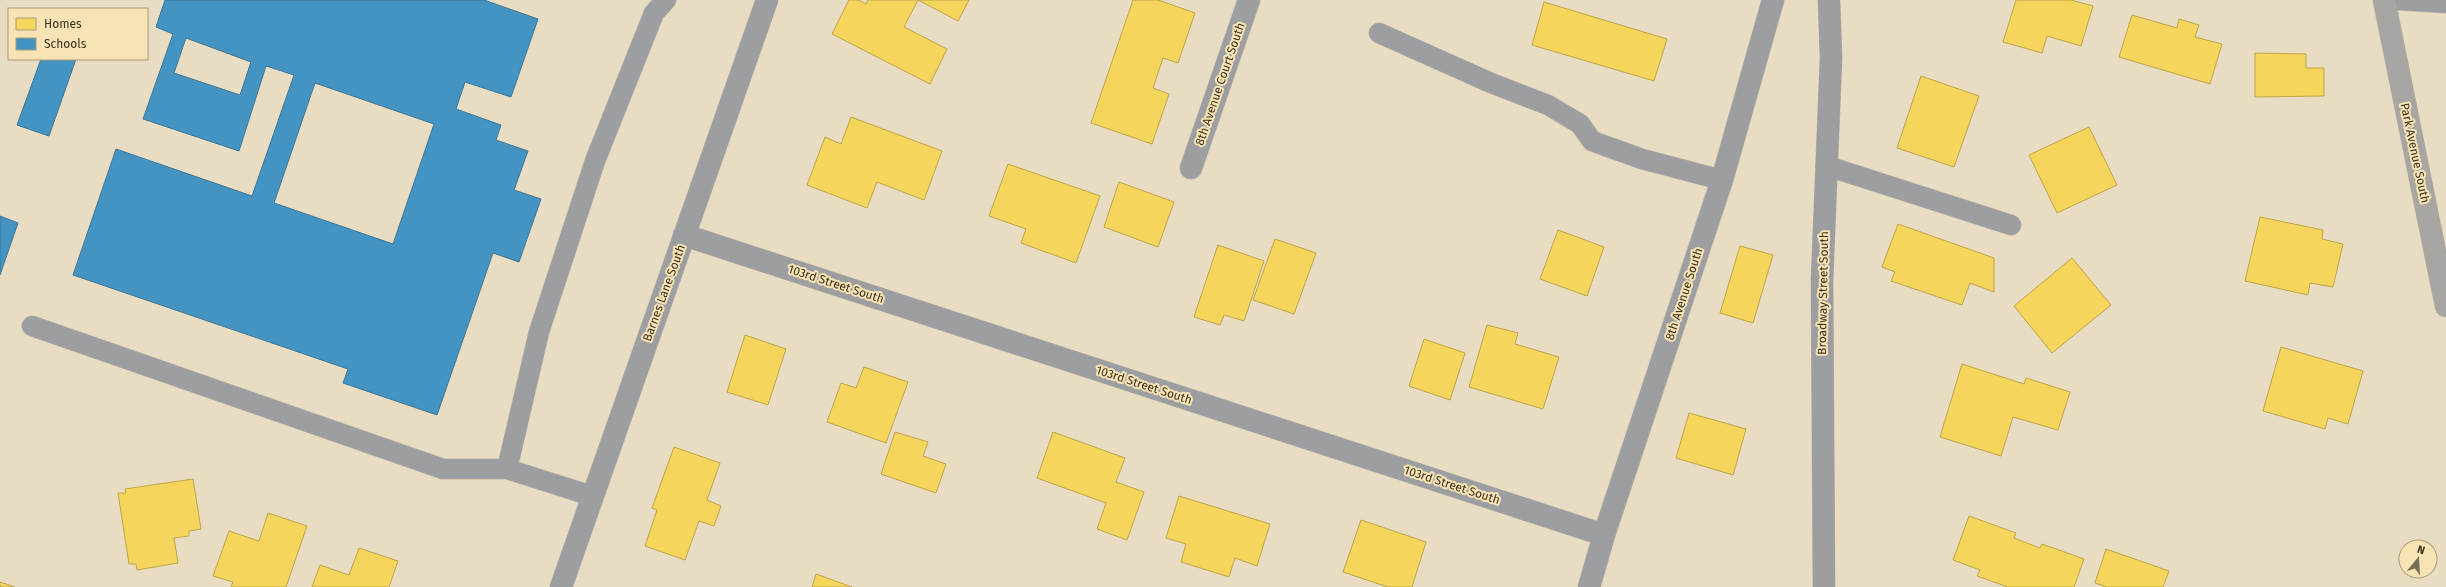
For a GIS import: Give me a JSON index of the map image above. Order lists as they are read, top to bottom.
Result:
{
  "streets": {
    "main road": ["Park Avenue South"],
    "street": [
      "8th Avenue Court South",
      "103rd Street South",
      "Barnes Lane South",
      "Broadway Street South",
      "8th Avenue South"
    ]
  },
  "crossings": [
    ["103rd Street South", "Barnes Lane South"],
    ["103rd Street South", "8th Avenue South"]
  ],
  "legend": ["Homes", "Schools"],
  "north": "top"
}
